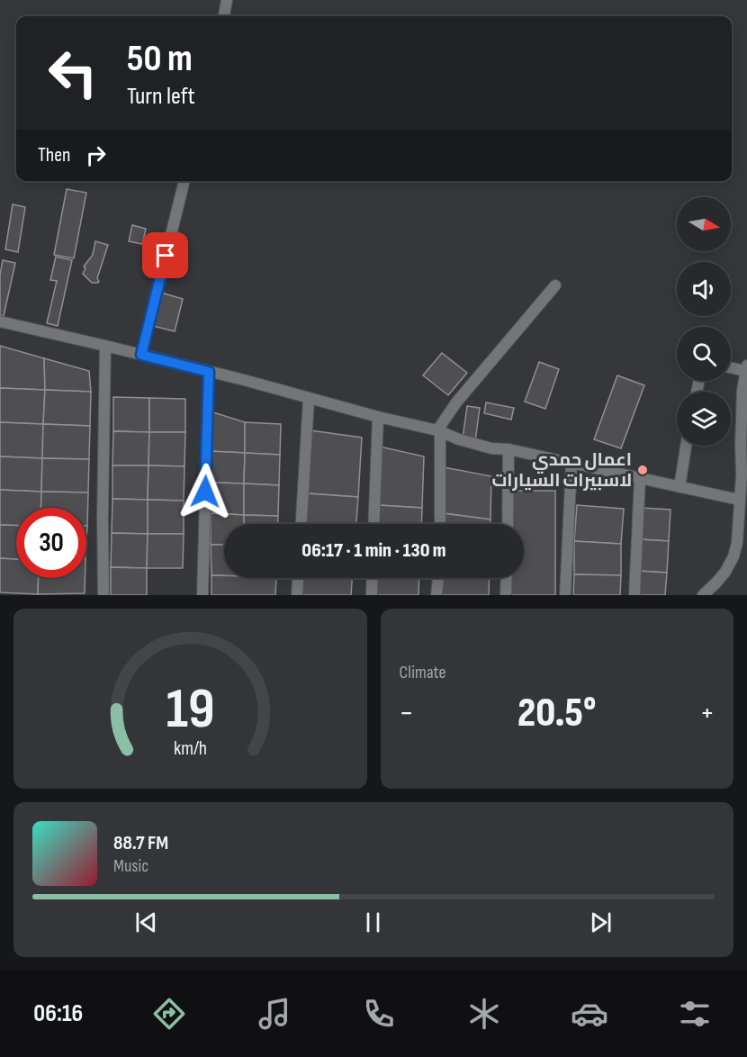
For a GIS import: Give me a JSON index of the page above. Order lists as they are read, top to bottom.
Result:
{
  "places": ["اعمال حمدي لاسبيرات السيارات"],
  "north": "right",
  "page": {
    "turn": ["50 m", "Turn left"],
    "then": "Then",
    "limit": "30",
    "trip": "06:17 · 1 min · 130 m",
    "tile": "Climate",
    "heat": ["−", "20.5°", "+"],
    "song": ["88.7 FM", "Music"],
    "tabs": "06:16",
    "gauge": ["19", "km/h"]
  }
}
